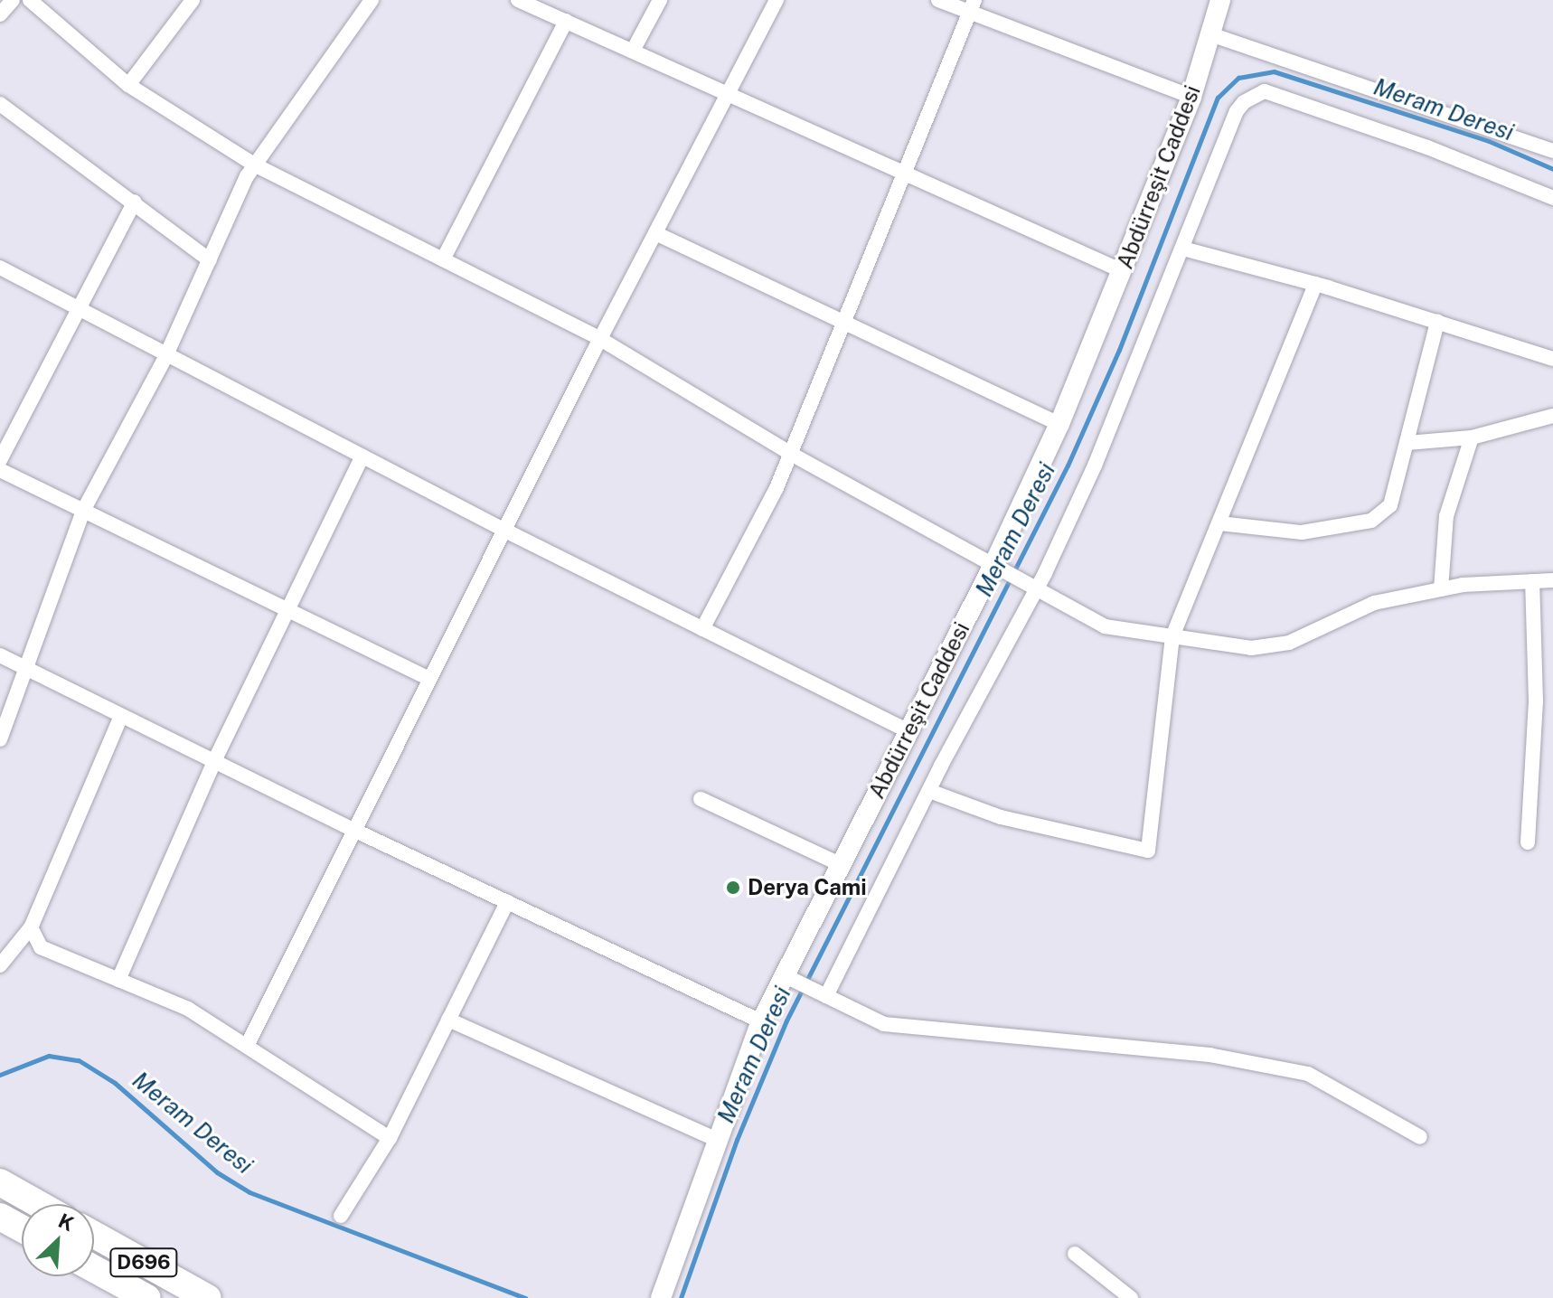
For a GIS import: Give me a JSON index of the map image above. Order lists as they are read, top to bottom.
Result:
{
  "streets": {
    "highway": ["D696"],
    "main road": ["Abdürreşit Caddesi"]
  },
  "water": ["Meram Deresi"],
  "places": ["Derya Cami"],
  "north": "top right"
}
